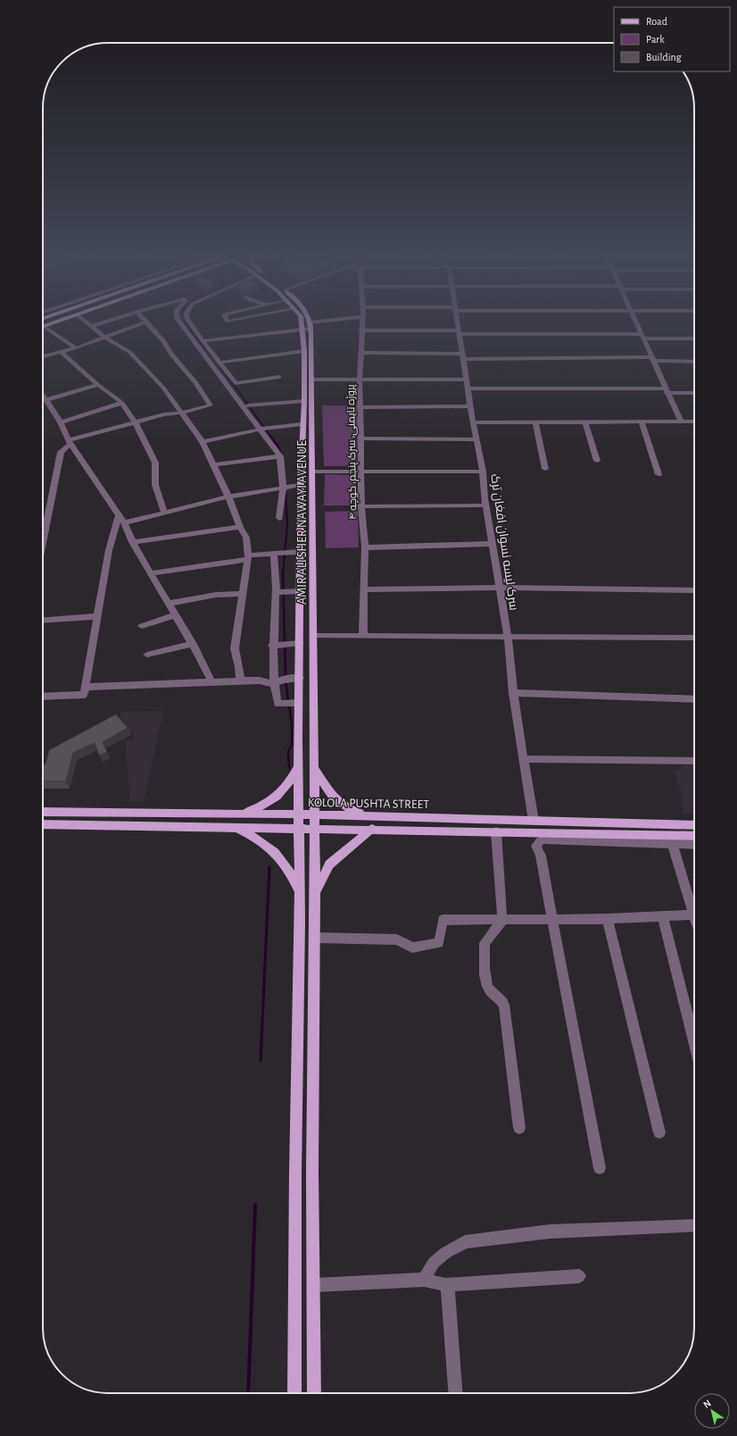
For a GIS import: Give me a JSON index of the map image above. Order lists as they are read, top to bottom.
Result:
{
  "streets": {
    "main road": ["AMIR ALI SHER NAWAYI AVENUE", "KOLOLA PUSHTA STREET"],
    "street": ["پروژه تایمنی، سرک پنجم، کوچه ۴", "سرک لیسه نسوان افغان‌ ترک"]
  },
  "crossings": [
    ["AMIR ALI SHER NAWAYI AVENUE", "KOLOLA PUSHTA STREET"],
    ["سرک لیسه نسوان افغان‌ ترک", "KOLOLA PUSHTA STREET"]
  ],
  "legend": ["Road", "Park", "Building"],
  "north": "top left"
}
